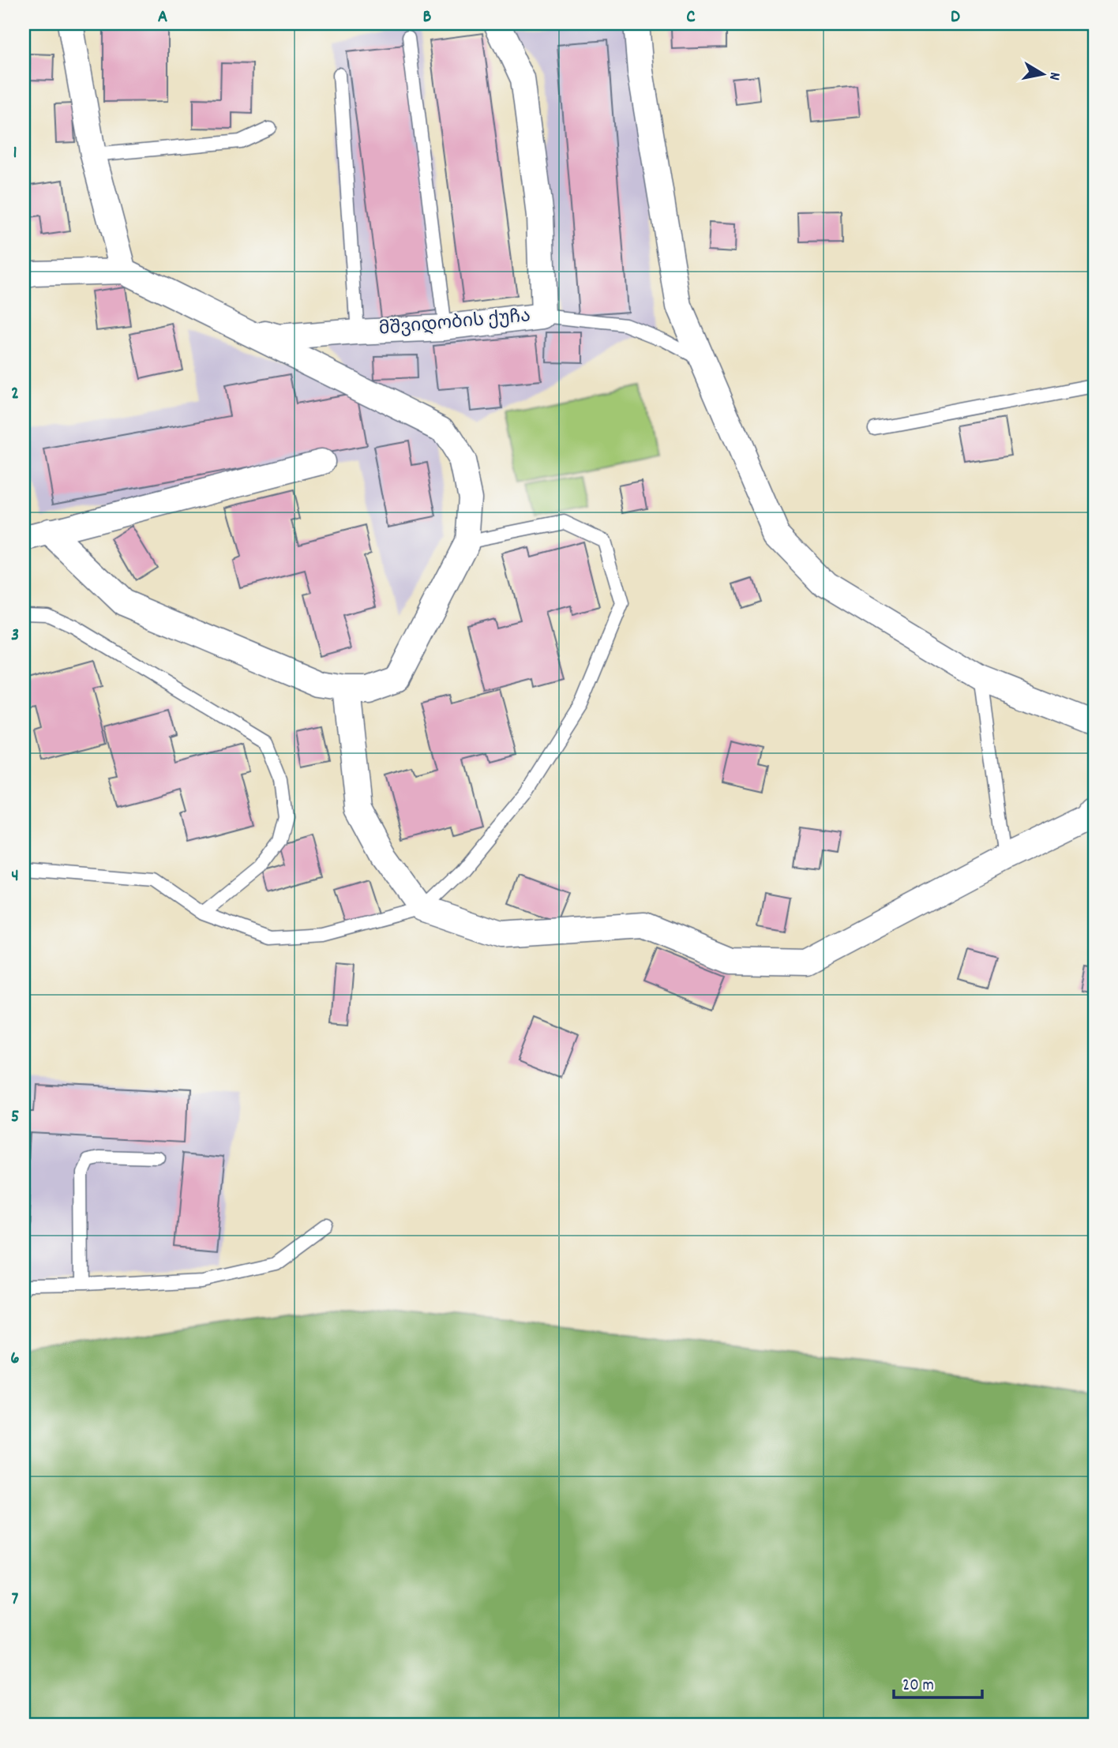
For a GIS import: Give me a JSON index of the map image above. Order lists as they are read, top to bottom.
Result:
{
  "streets": {
    "street": ["მშვიდობის ქუჩა"]
  },
  "scale_bar": "20 m",
  "north": "right",
  "grid": {
    "columns": [
      "A",
      "B",
      "C",
      "D"
    ],
    "rows": [
      "1",
      "2",
      "3",
      "4",
      "5",
      "6",
      "7"
    ]
  }
}
